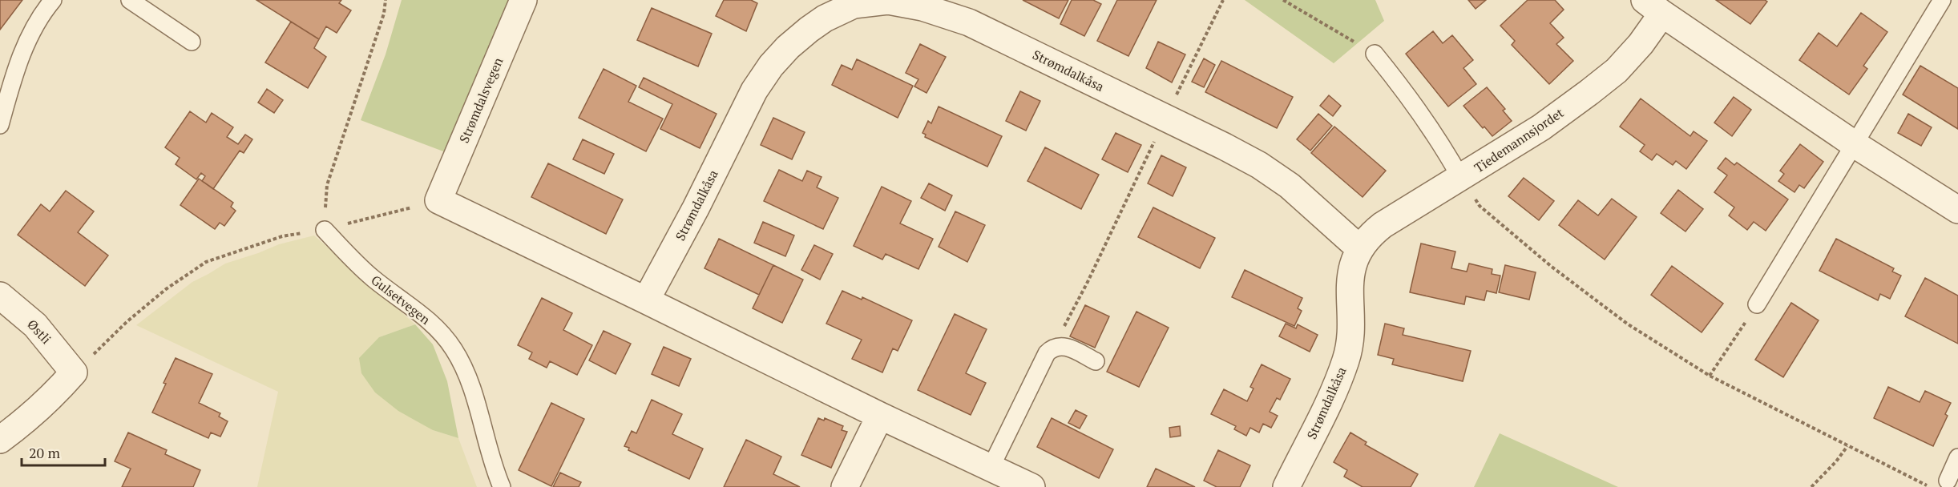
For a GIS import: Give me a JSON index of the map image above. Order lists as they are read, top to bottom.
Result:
{
  "streets": {
    "street": [
      "Strømdalkåsa",
      "Strømdalsvegen",
      "Tiedemannsjordet",
      "Østli"
    ],
    "lane": ["Gulsetvegen"]
  },
  "crossings": [
    ["Strømdalkåsa", "Tiedemannsjordet"]
  ],
  "scale_bar": "20 m"
}
